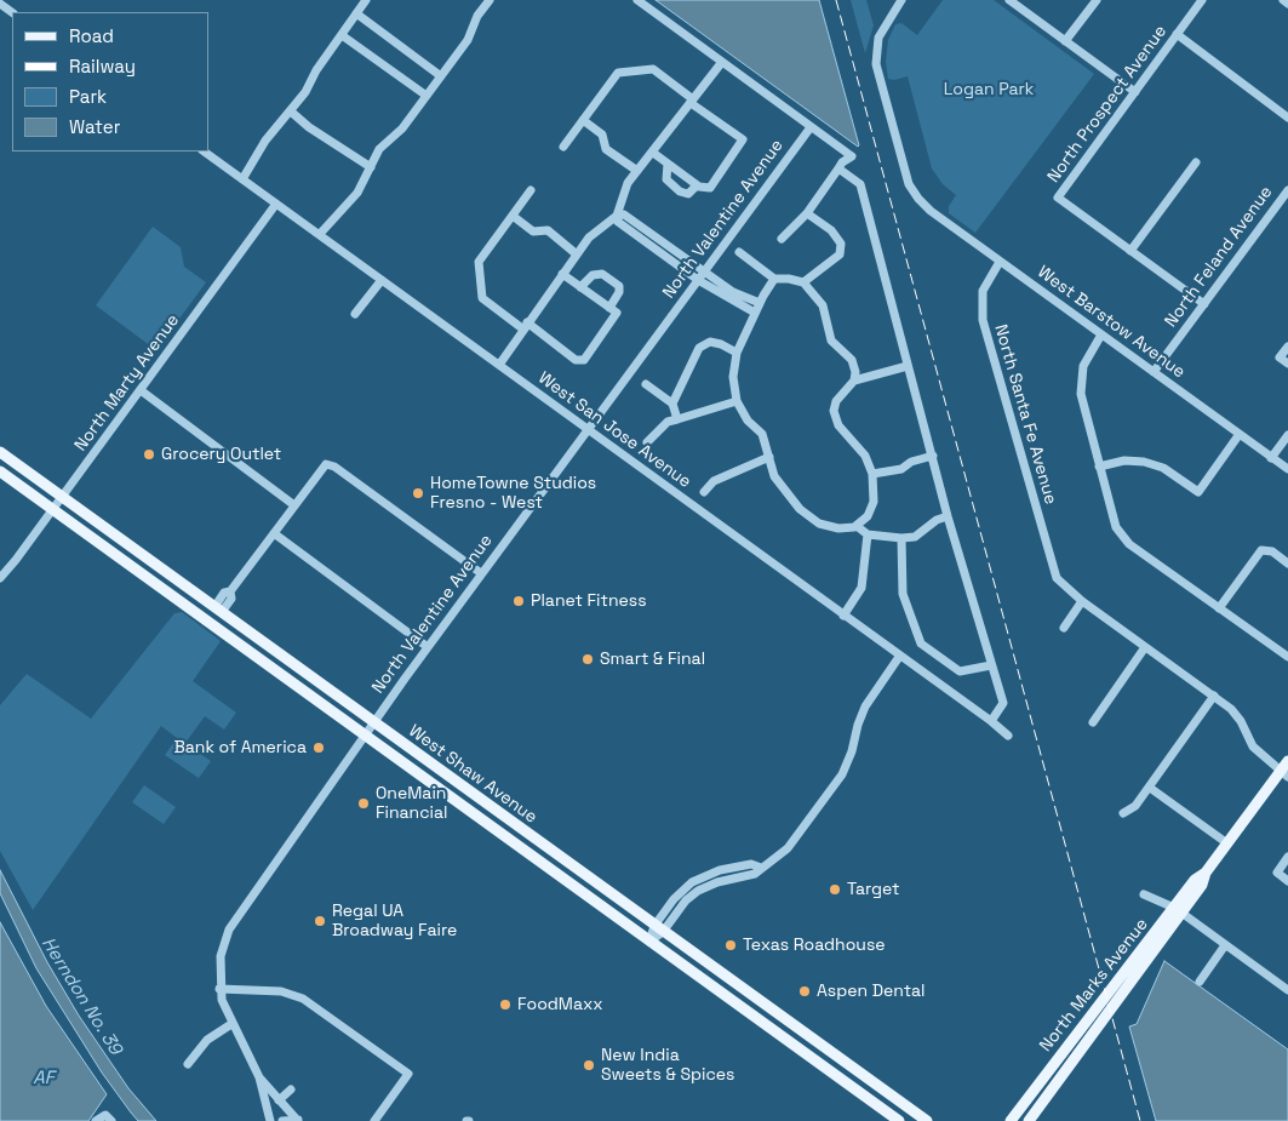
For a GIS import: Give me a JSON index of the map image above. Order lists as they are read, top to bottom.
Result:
{
  "streets": {
    "main road": ["West Shaw Avenue", "North Marks Avenue"],
    "street": [
      "North Prospect Avenue",
      "North Valentine Avenue",
      "North Feland Avenue",
      "West Barstow Avenue",
      "North Marty Avenue",
      "North Santa Fe Avenue",
      "West San Jose Avenue"
    ]
  },
  "crossings": [
    ["North Valentine Avenue", "West San Jose Avenue"],
    ["North Valentine Avenue", "West Shaw Avenue"],
    ["North Feland Avenue", "West Barstow Avenue"],
    ["West Barstow Avenue", "North Santa Fe Avenue"],
    ["North Marty Avenue", "West San Jose Avenue"],
    ["North Marty Avenue", "West Shaw Avenue"]
  ],
  "water": ["Herndon No. 39", "AF"],
  "parks": ["Logan Park"],
  "places": [
    "Grocery Outlet",
    "HomeTowne Studios Fresno - West",
    "Planet Fitness",
    "Smart & Final",
    "Bank of America",
    "OneMain Financial",
    "Target",
    "Regal UA Broadway Faire",
    "Texas Roadhouse",
    "Aspen Dental",
    "FoodMaxx",
    "New India Sweets & Spices"
  ],
  "legend": [
    "Road",
    "Railway",
    "Park",
    "Water"
  ]
}
